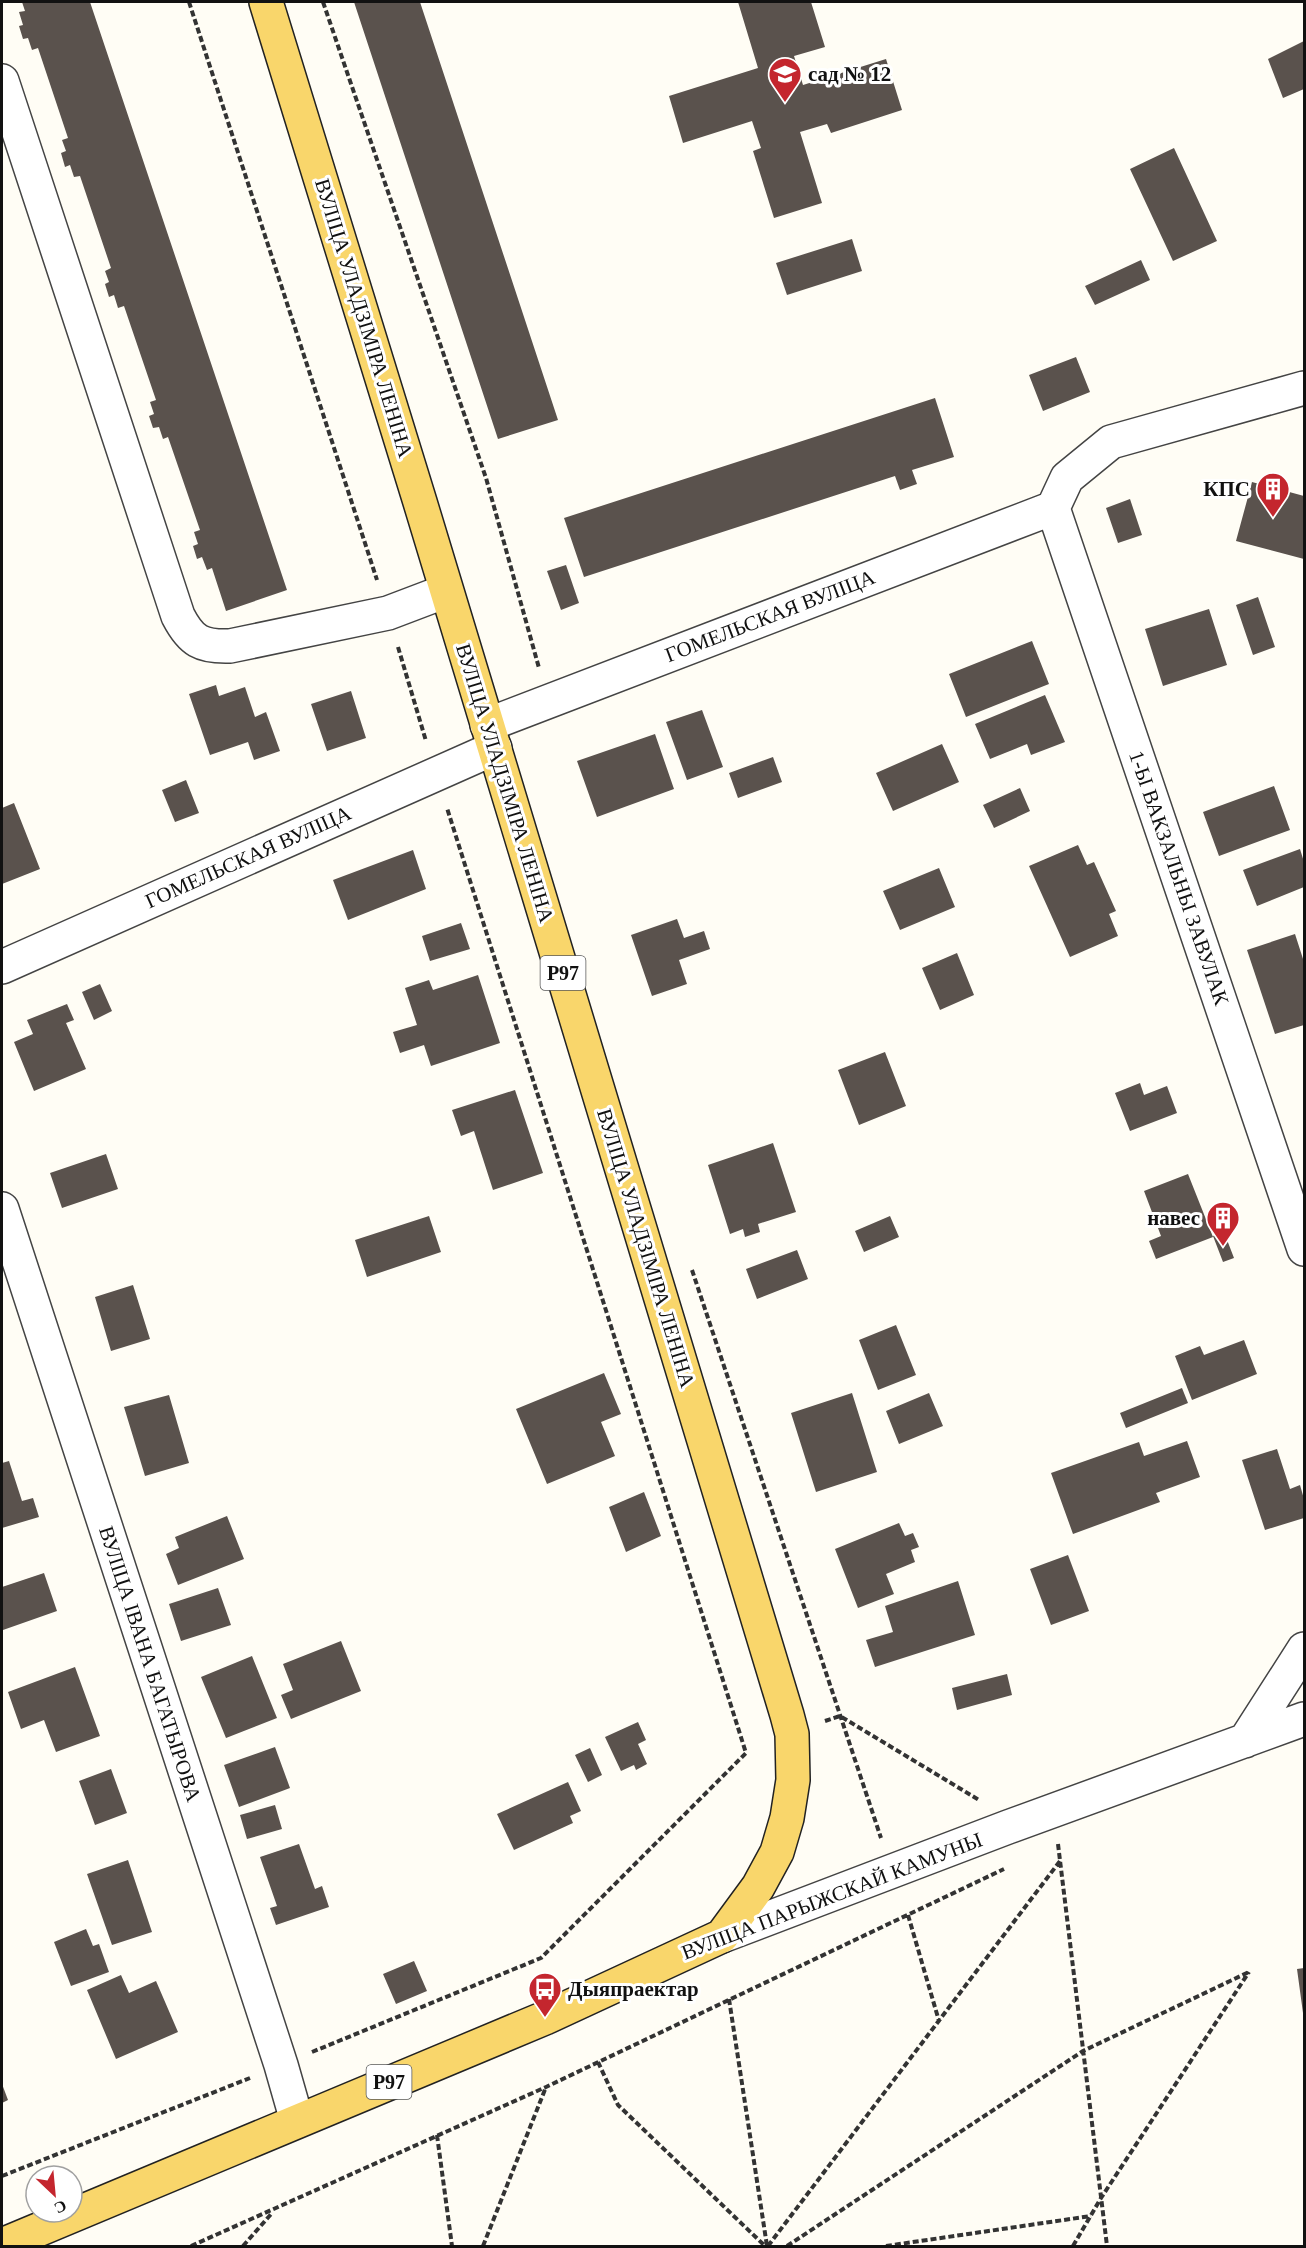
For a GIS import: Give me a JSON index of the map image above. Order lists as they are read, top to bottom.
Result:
{
  "streets": {
    "main road": ["ВУЛІЦА УЛАДЗІМІРА ЛЕНІНА", "Р97", "ВУЛІЦА ПАРЫЖСКАЙ КАМУНЫ"],
    "street": ["ГОМЕЛЬСКАЯ ВУЛІЦА", "1-Ы ВАКЗАЛЬНЫ ЗАВУЛАК", "ВУЛІЦА ІВАНА БАГАТЫРОВА"]
  },
  "crossings": [
    ["ВУЛІЦА УЛАДЗІМІРА ЛЕНІНА", "ГОМЕЛЬСКАЯ ВУЛІЦА"],
    ["ВУЛІЦА УЛАДЗІМІРА ЛЕНІНА", "ВУЛІЦА ПАРЫЖСКАЙ КАМУНЫ"],
    ["ГОМЕЛЬСКАЯ ВУЛІЦА", "1-Ы ВАКЗАЛЬНЫ ЗАВУЛАК"],
    ["ВУЛІЦА ІВАНА БАГАТЫРОВА", "ВУЛІЦА ПАРЫЖСКАЙ КАМУНЫ"]
  ],
  "places": {
    "school or university": ["сад № 12"],
    "building": ["КПС", "навес"],
    "bus stop": ["Дыяпраектар"]
  },
  "north": "bottom right"
}
